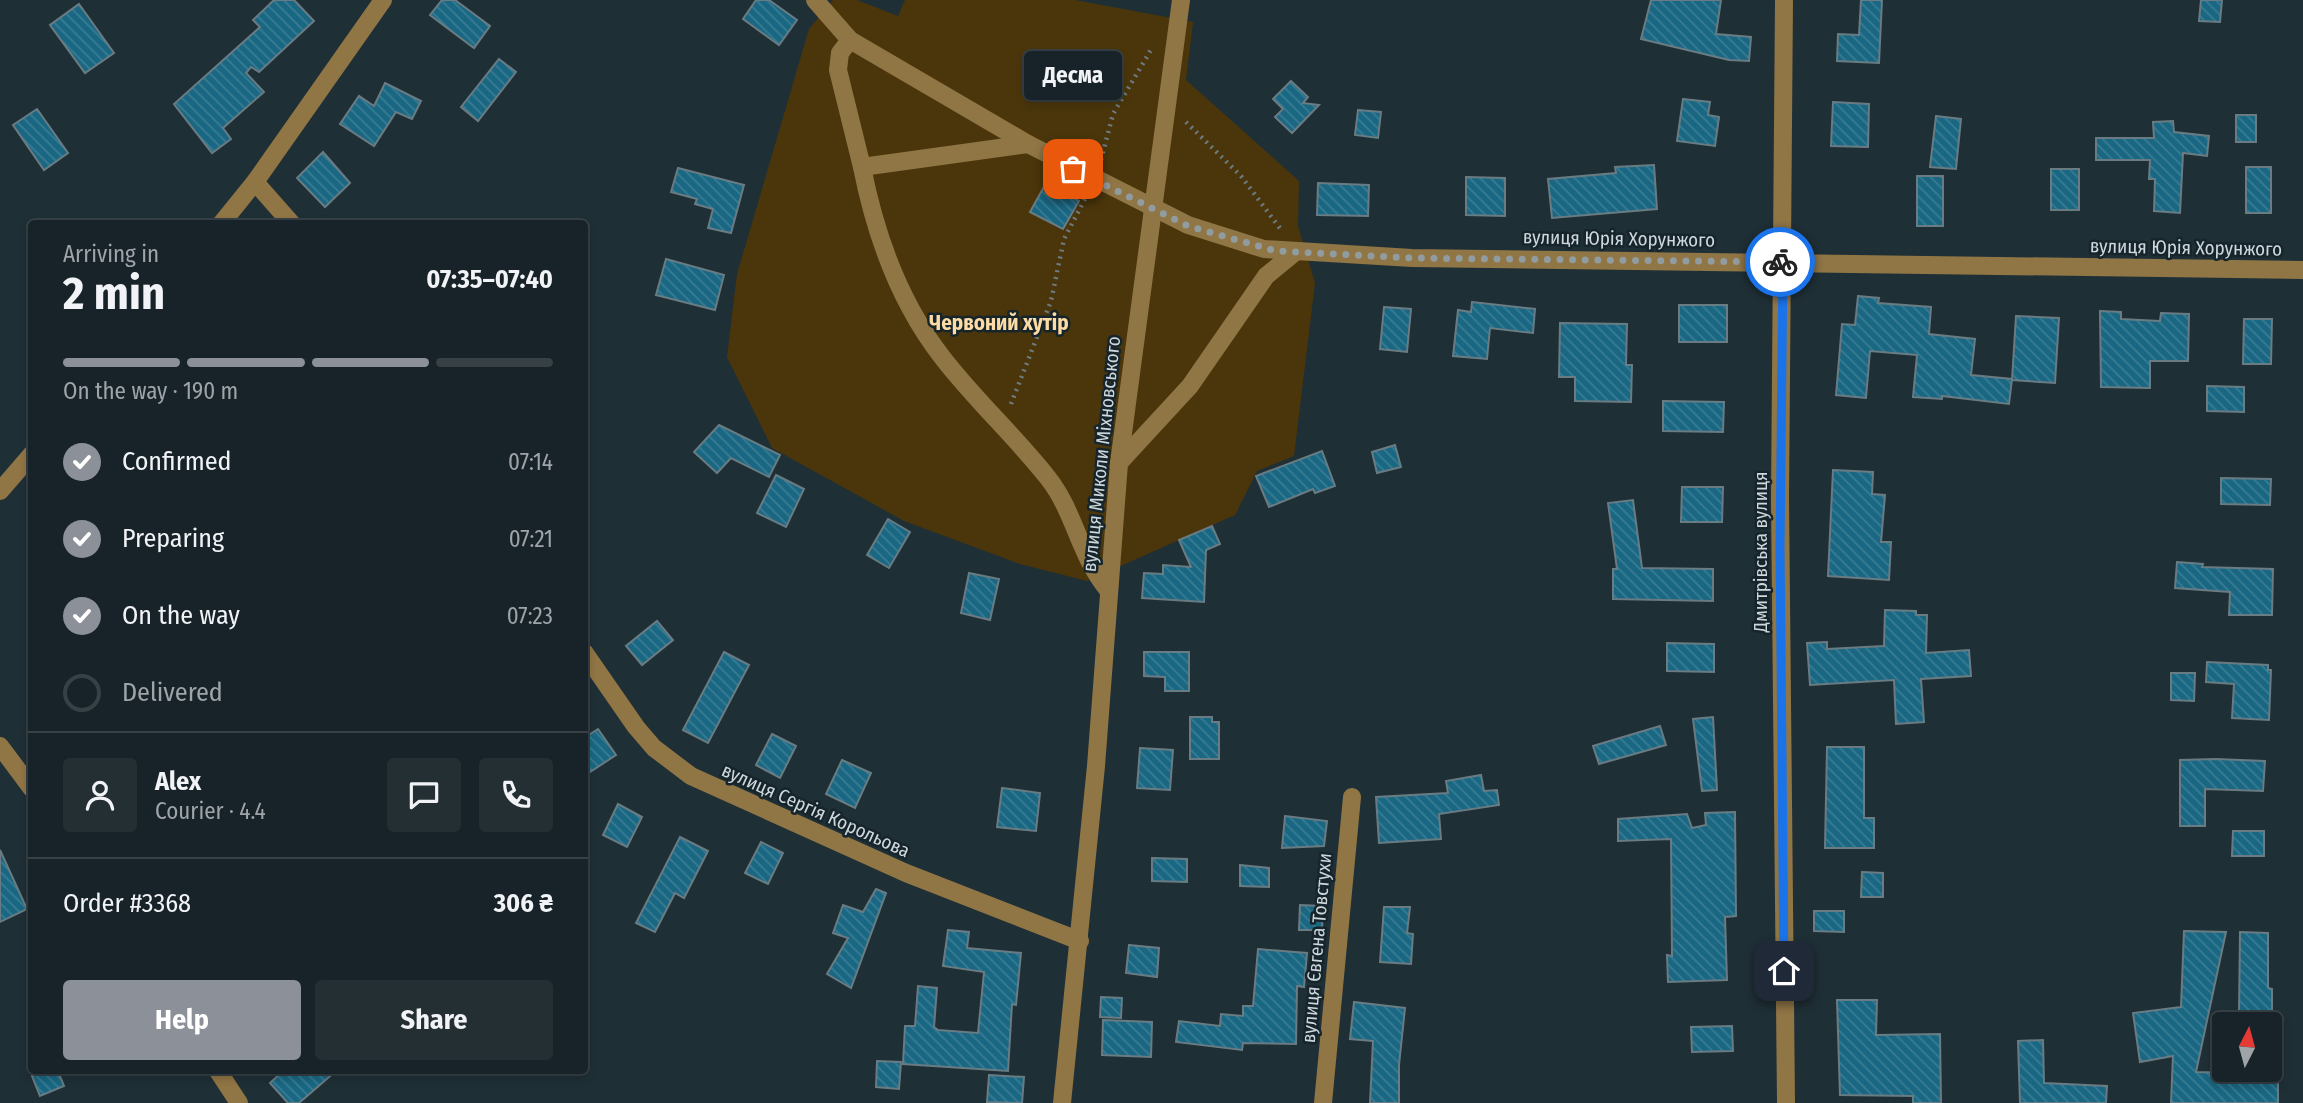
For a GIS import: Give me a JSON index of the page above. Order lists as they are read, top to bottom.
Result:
{
  "streets": {
    "street": [
      "вулиця Юрія Хорунжого",
      "вулиця Миколи Міхновського",
      "Дмитрівська вулиця",
      "вулиця Сергія Корольова",
      "вулиця Євгена Товстухи"
    ]
  },
  "crossings": [
    ["вулиця Юрія Хорунжого", "вулиця Миколи Міхновського"],
    ["вулиця Юрія Хорунжого", "Дмитрівська вулиця"],
    ["вулиця Миколи Міхновського", "вулиця Сергія Корольова"]
  ],
  "districts": ["Червоний хутір"],
  "places": ["Десма"],
  "north": "top",
  "page": {
    "bubble": "Десма",
    "heading": ["2 min", "Arriving in", "07:35–07:40"],
    "panel": [
      "Alex",
      "Courier · 4.4",
      "Order #3368",
      "306 ₴"
    ],
    "bar": "On the way · 190 m",
    "list": [
      ["Confirmed", "07:14"],
      ["Preparing", "07:21"],
      ["On the way", "07:23"],
      "Delivered"
    ],
    "buttons": ["Help", "Share"]
  }
}
